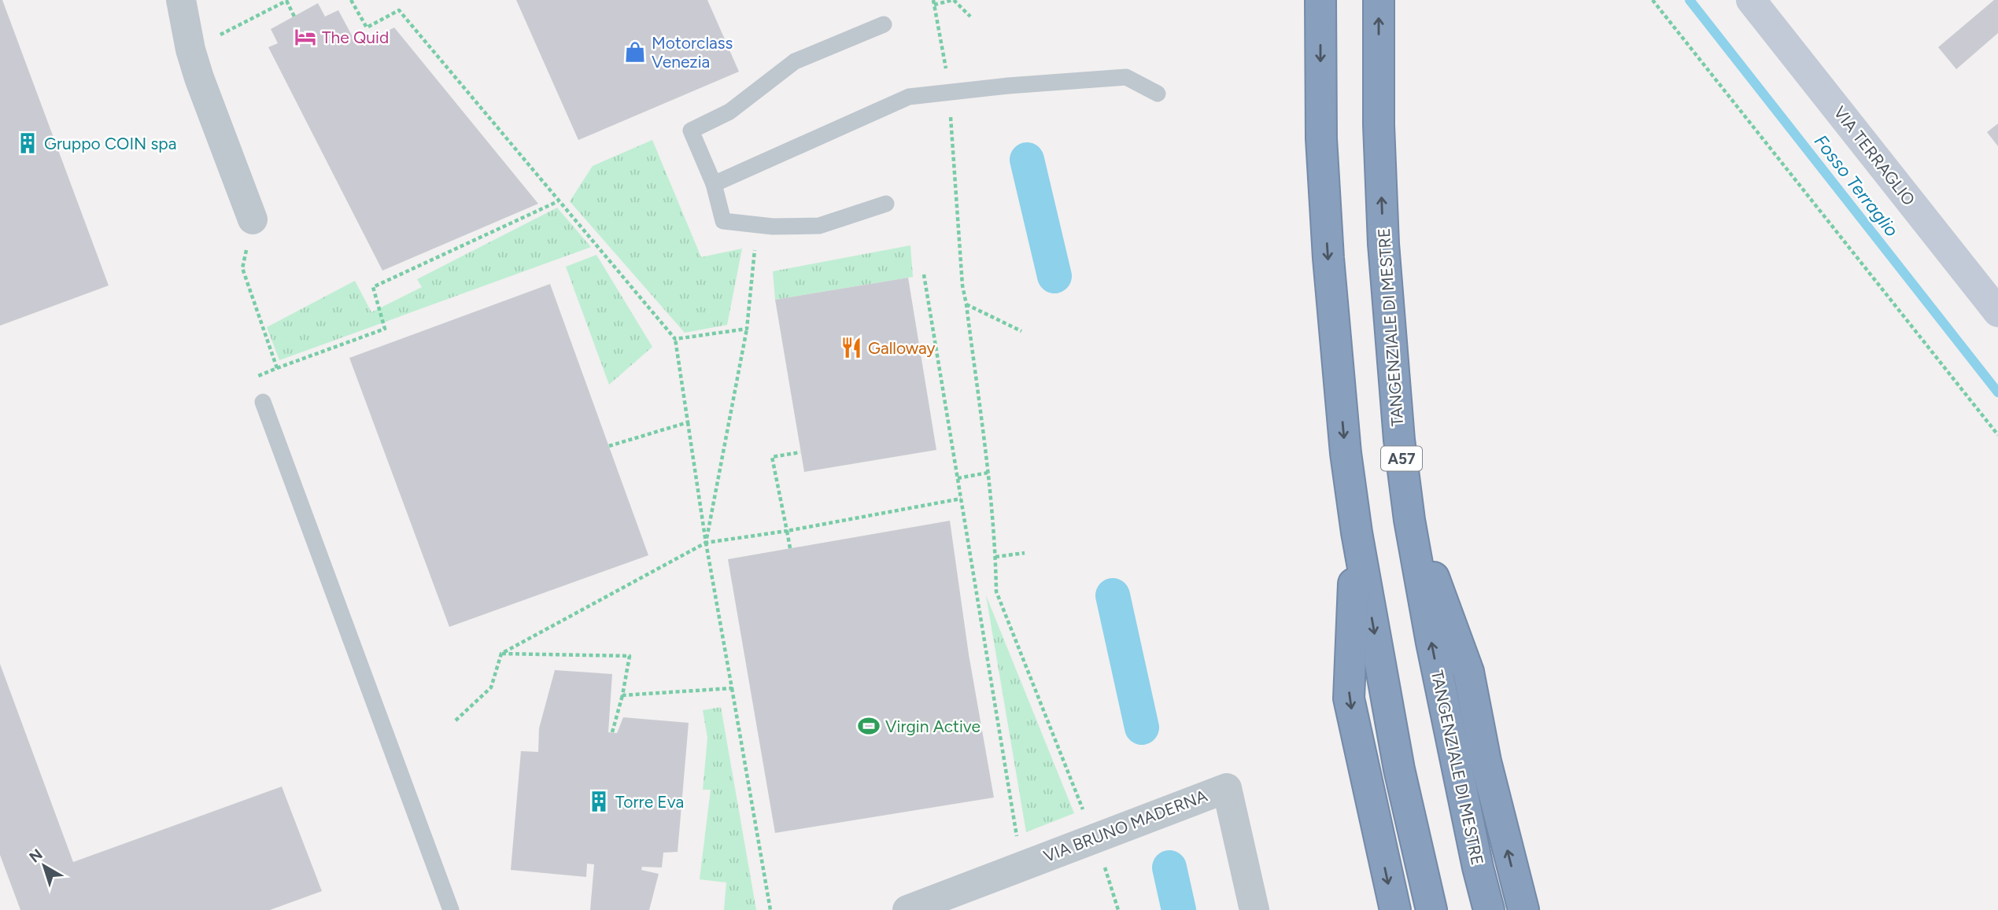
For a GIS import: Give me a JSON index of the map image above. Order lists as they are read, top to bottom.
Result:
{
  "streets": {
    "highway": ["TANGENZIALE DI MESTRE", "A57"],
    "main road": ["VIA TERRAGLIO"],
    "street": ["VIA BRUNO MADERNA"]
  },
  "crossings": [
    ["TANGENZIALE DI MESTRE", "A57"]
  ],
  "water": ["Fosso Terraglio"],
  "places": {
    "hotel": ["The Quid"],
    "shop": ["Motorclass Venezia"],
    "building": ["Gruppo COIN spa", "Torre Eva"],
    "restaurant": ["Galloway"],
    "sports": ["Virgin Active"]
  },
  "north": "top left"
}
